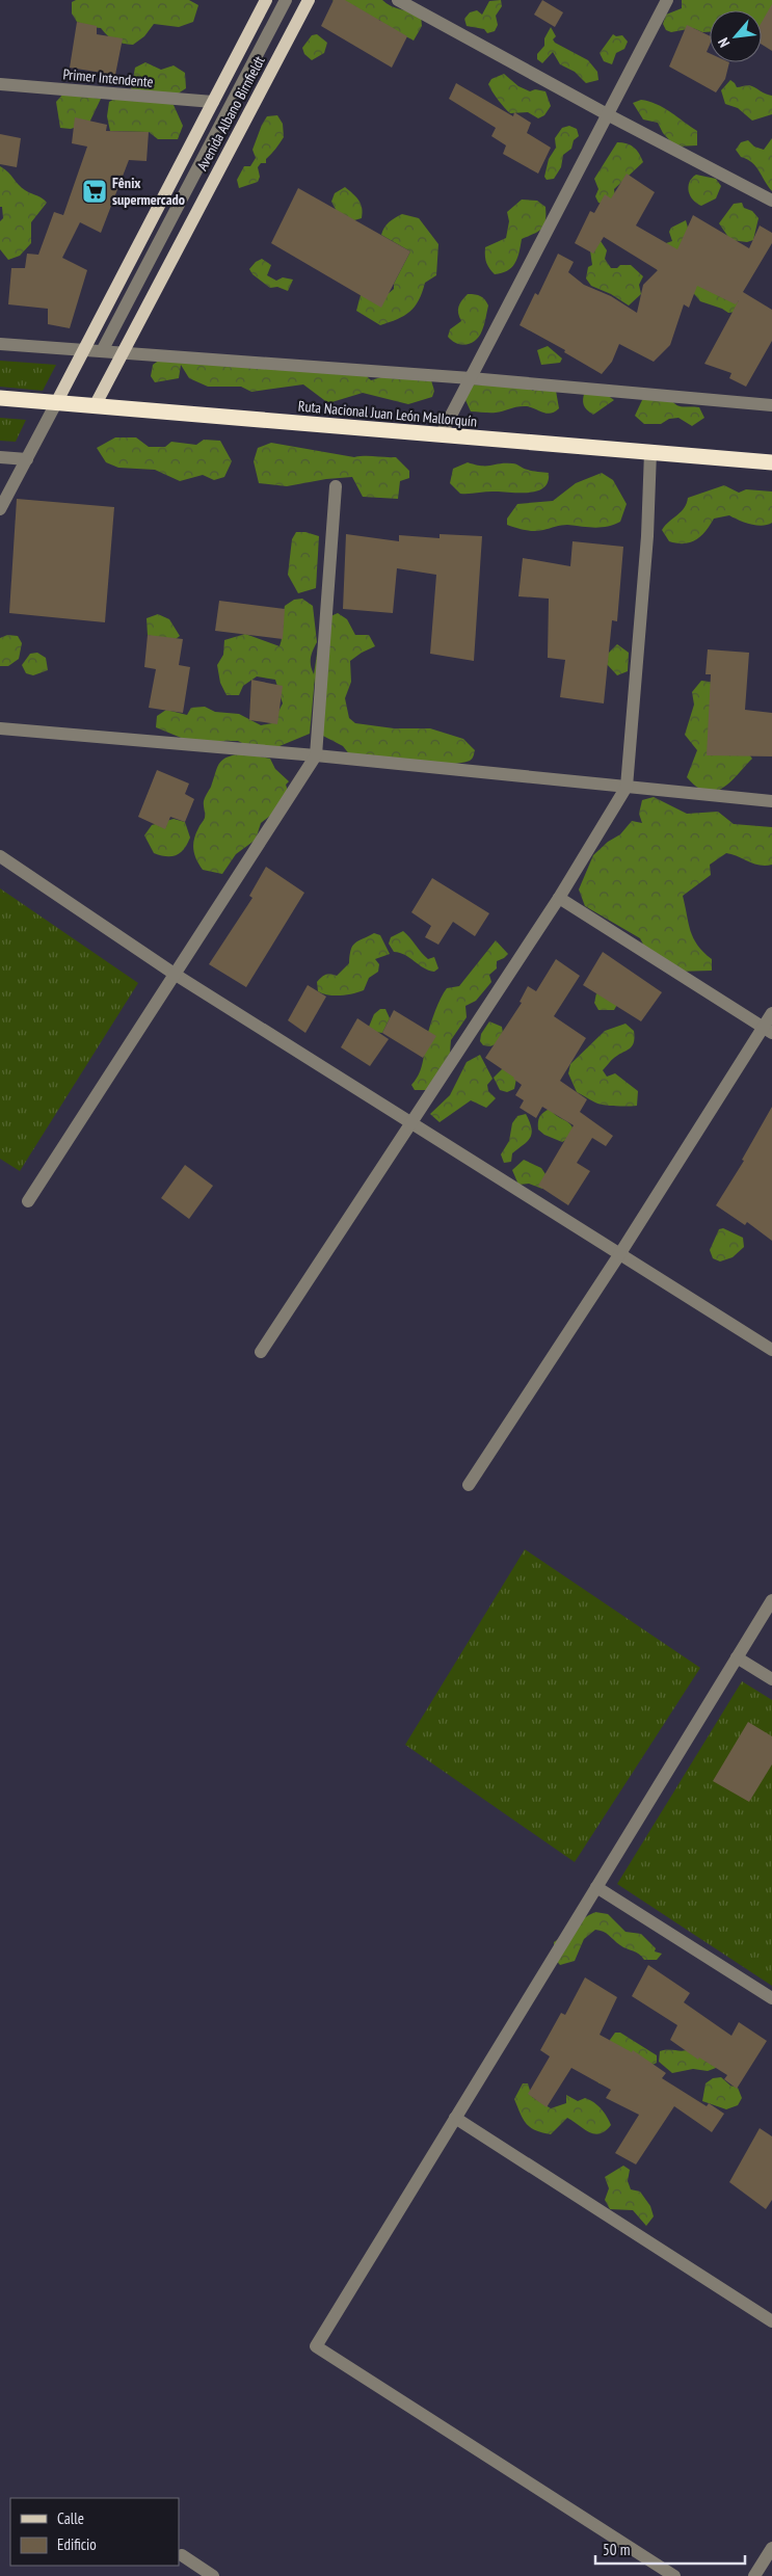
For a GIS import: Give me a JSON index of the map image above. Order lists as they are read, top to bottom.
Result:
{
  "streets": {
    "highway": ["Ruta Nacional Juan León Mallorquín"],
    "main road": ["Avenida Albano Birnfieldt"],
    "street": ["Primer Intendente"]
  },
  "crossings": [
    ["Primer Intendente", "Avenida Albano Birnfieldt"],
    ["Avenida Albano Birnfieldt", "Ruta Nacional Juan León Mallorquín"]
  ],
  "places": {
    "supermarket": ["Fênix supermercado"]
  },
  "legend": ["Calle", "Edificio"],
  "scale_bar": "50 m",
  "north": "bottom left"
}
